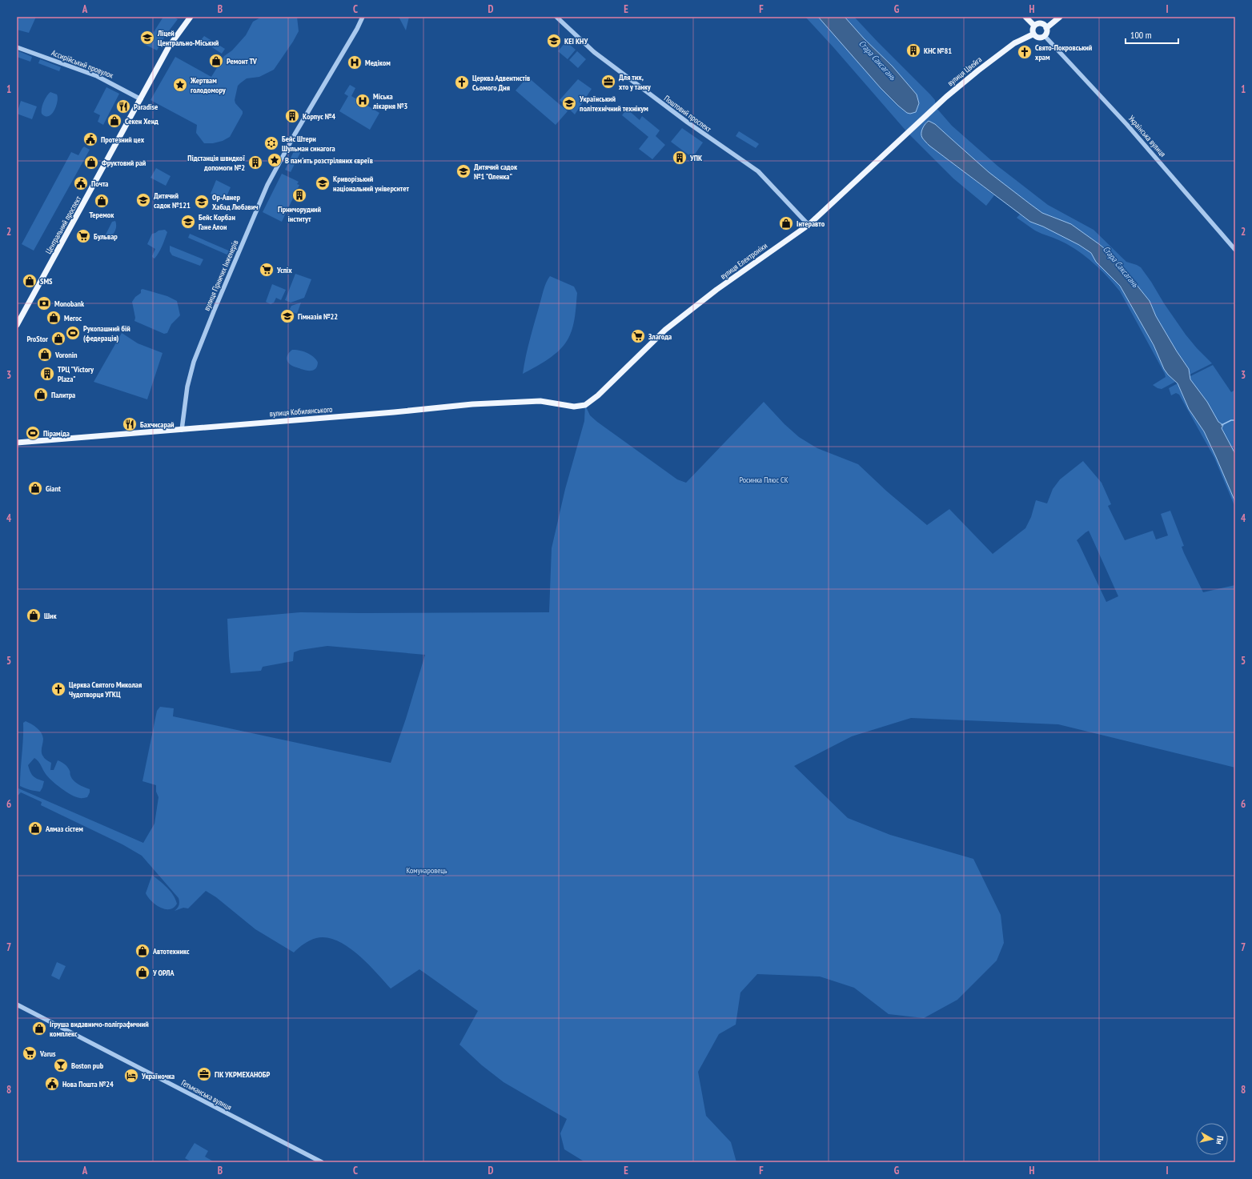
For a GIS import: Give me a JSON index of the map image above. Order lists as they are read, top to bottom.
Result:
{
  "streets": {
    "main road": [
      "вулиця Цвейга",
      "Центральний проспект",
      "вулиця Електроніки",
      "вулиця Кобилянського"
    ],
    "street": [
      "Ассирійський провулок",
      "Поштовий проспект",
      "Українська вулиця",
      "вулиця Гірничих Інженерів",
      "Гетьманська вулиця"
    ]
  },
  "crossings": [
    ["Ассирійський провулок", "Центральний проспект"],
    ["вулиця Цвейга", "Українська вулиця"],
    ["вулиця Цвейга", "вулиця Електроніки"],
    ["Поштовий проспект", "вулиця Електроніки"],
    ["вулиця Електроніки", "вулиця Кобилянського"],
    ["вулиця Гірничих Інженерів", "вулиця Кобилянського"]
  ],
  "water": ["Стара Саксагань"],
  "parks": ["Росинка Плюс СК", "Комунаровець"],
  "places": {
    "school or university": [
      "Ліцей Центрально-Міський",
      "КЕІ КНУ",
      "Український політехнічний технікум",
      "Дитячий садок №1 \"Оленка\"",
      "Криворізький національний університет",
      "Дитячий садок №121",
      "Ор-Авнер Хабад Любавич",
      "Бейс Корбан Гане Алон",
      "Гімназія №22"
    ],
    "building": [
      "КНС №81",
      "Корпус №4",
      "УПК",
      "Підстанція швидкої допомоги №2",
      "Гірничорудний інститут",
      "ТРЦ \"Victory Plaza\""
    ],
    "church": ["Свято-Покровський храм", "Церква Адвентистів Сьомого Дня", "Церква Святого Миколая Чудотворця УГКЦ"],
    "shop": [
      "Ремонт TV",
      "Секен Хенд",
      "Фруктовий рай",
      "Теремок",
      "Інтеравто",
      "SMS",
      "Мегос",
      "ProStor",
      "Voronin",
      "Палитра",
      "Giant",
      "Шик",
      "Алмаз сістем",
      "Автотехникс",
      "У ОРЛА",
      "Ігруша видавничо-поліграфичний комплекс"
    ],
    "hospital": ["Медіком", "Міська лікарня №3"],
    "office": ["Для тих, хто у танку", "ГІК УКРМЕХАНОБР"],
    "place": ["Жертвам голодомору", "В пам'ять розстріляних євреїв"],
    "restaurant": ["Paradise", "Бахчисарай"],
    "public building": ["Протезний цех", "Почта", "Нова Пошта №24"],
    "synagogue": ["Бейс Штерн Шульман синагога"],
    "supermarket": [
      "Бульвар",
      "Успіх",
      "Злагода",
      "Varus"
    ],
    "bank": ["Monobank"],
    "sports": ["Рукопашний бій (федерація)", "Піраміда"],
    "bar": ["Boston pub"],
    "hotel": ["Україночка"]
  },
  "scale_bar": "100 m",
  "north": "right",
  "grid": {
    "columns": [
      "A",
      "B",
      "C",
      "D",
      "E",
      "F",
      "G",
      "H",
      "I"
    ],
    "rows": [
      "1",
      "2",
      "3",
      "4",
      "5",
      "6",
      "7",
      "8"
    ]
  }
}
